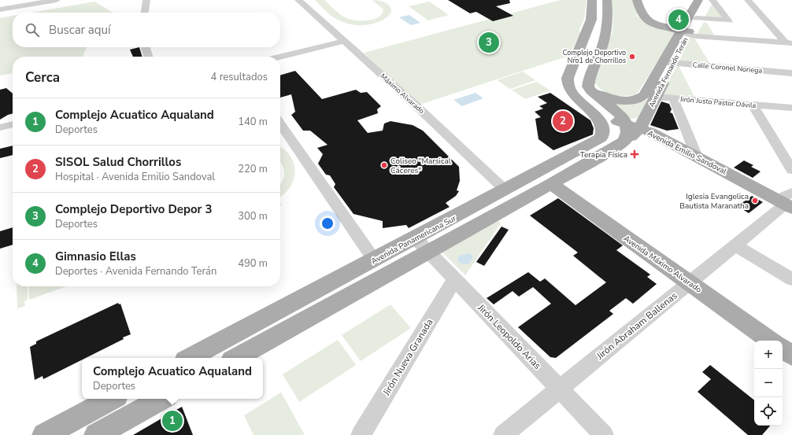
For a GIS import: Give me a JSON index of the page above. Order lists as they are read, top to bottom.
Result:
{
  "streets": {
    "main road": [
      "Avenida Fernando Terán",
      "Avenida Emilio Sandoval",
      "Avenida Panamericana Sur",
      "Avenida Máximo Alvarado"
    ],
    "street": [
      "Calle Coronel Noriega",
      "Máximo Alvarado",
      "Jirón Justo Pastor Dávila",
      "Jirón Abraham Ballenas",
      "Jirón Leopoldo Arias",
      "Jirón Nueva Granada"
    ]
  },
  "crossings": [
    ["Calle Coronel Noriega", "Avenida Fernando Terán"],
    ["Avenida Fernando Terán", "Jirón Justo Pastor Dávila"],
    ["Avenida Fernando Terán", "Avenida Emilio Sandoval"],
    ["Máximo Alvarado", "Avenida Panamericana Sur"],
    ["Avenida Emilio Sandoval", "Avenida Panamericana Sur"],
    ["Avenida Emilio Sandoval", "Jirón Abraham Ballenas"],
    ["Avenida Panamericana Sur", "Jirón Leopoldo Arias"],
    ["Avenida Máximo Alvarado", "Jirón Abraham Ballenas"],
    ["Jirón Abraham Ballenas", "Jirón Leopoldo Arias"],
    ["Jirón Leopoldo Arias", "Jirón Nueva Granada"]
  ],
  "places": {
    "other": ["Complejo Deportivo Nro1 de Chorrillos", "Coliseo \"Marsical Cáceres\"", "Iglesia Evangelica Bautista Maranatha"],
    "health": ["Terapia Física"]
  },
  "page": {
    "pins": [
      "4",
      "3",
      "2",
      "1"
    ],
    "search": "Buscar aquí",
    "heading": ["Cerca", "4 resultados"],
    "list": [
      {
        "mark": "1",
        "name": "Complejo Acuatico Aqualand",
        "note": "Deportes",
        "value": "140 m"
      },
      {
        "mark": "2",
        "name": "SISOL Salud Chorrillos",
        "note": "Hospital · Avenida Emilio Sandoval",
        "value": "220 m"
      },
      {
        "mark": "3",
        "name": "Complejo Deportivo Depor 3",
        "note": "Deportes",
        "value": "300 m"
      },
      {
        "mark": "4",
        "name": "Gimnasio Ellas",
        "note": "Deportes · Avenida Fernando Terán",
        "value": "490 m"
      }
    ],
    "map_buttons": ["+", "−"],
    "popup": ["Complejo Acuatico Aqualand", "Deportes"]
  }
}
